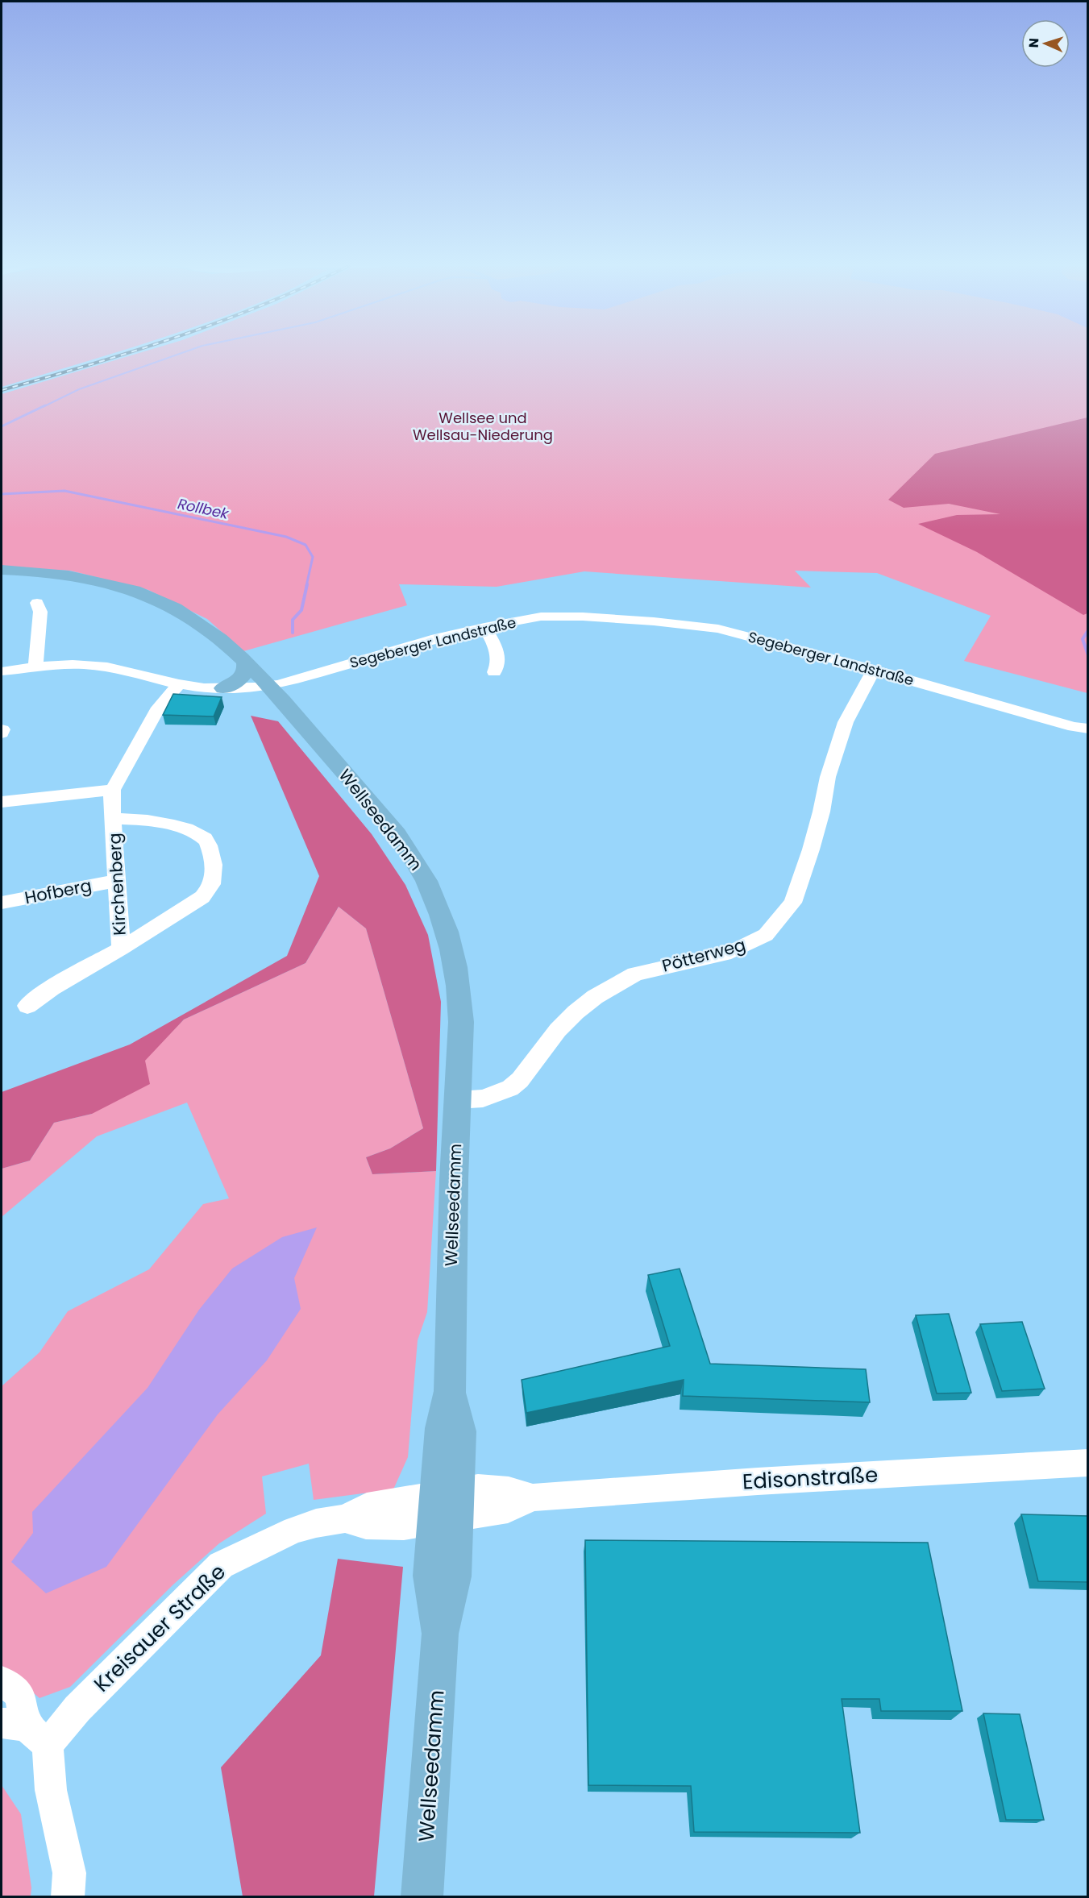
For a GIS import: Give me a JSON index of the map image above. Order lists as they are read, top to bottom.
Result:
{
  "streets": {
    "main road": ["Wellseedamm"],
    "street": [
      "Segeberger Landstraße",
      "Kirchenberg",
      "Hofberg",
      "Pötterweg",
      "Edisonstraße",
      "Kreisauer Straße"
    ]
  },
  "crossings": [
    ["Segeberger Landstraße", "Wellseedamm"],
    ["Segeberger Landstraße", "Kirchenberg"],
    ["Segeberger Landstraße", "Pötterweg"],
    ["Wellseedamm", "Pötterweg"],
    ["Wellseedamm", "Edisonstraße"],
    ["Wellseedamm", "Kreisauer Straße"],
    ["Kirchenberg", "Hofberg"],
    ["Edisonstraße", "Kreisauer Straße"]
  ],
  "water": ["Rollbek"],
  "parks": ["Wellsee und Wellsau-Niederung"],
  "north": "left"
}
